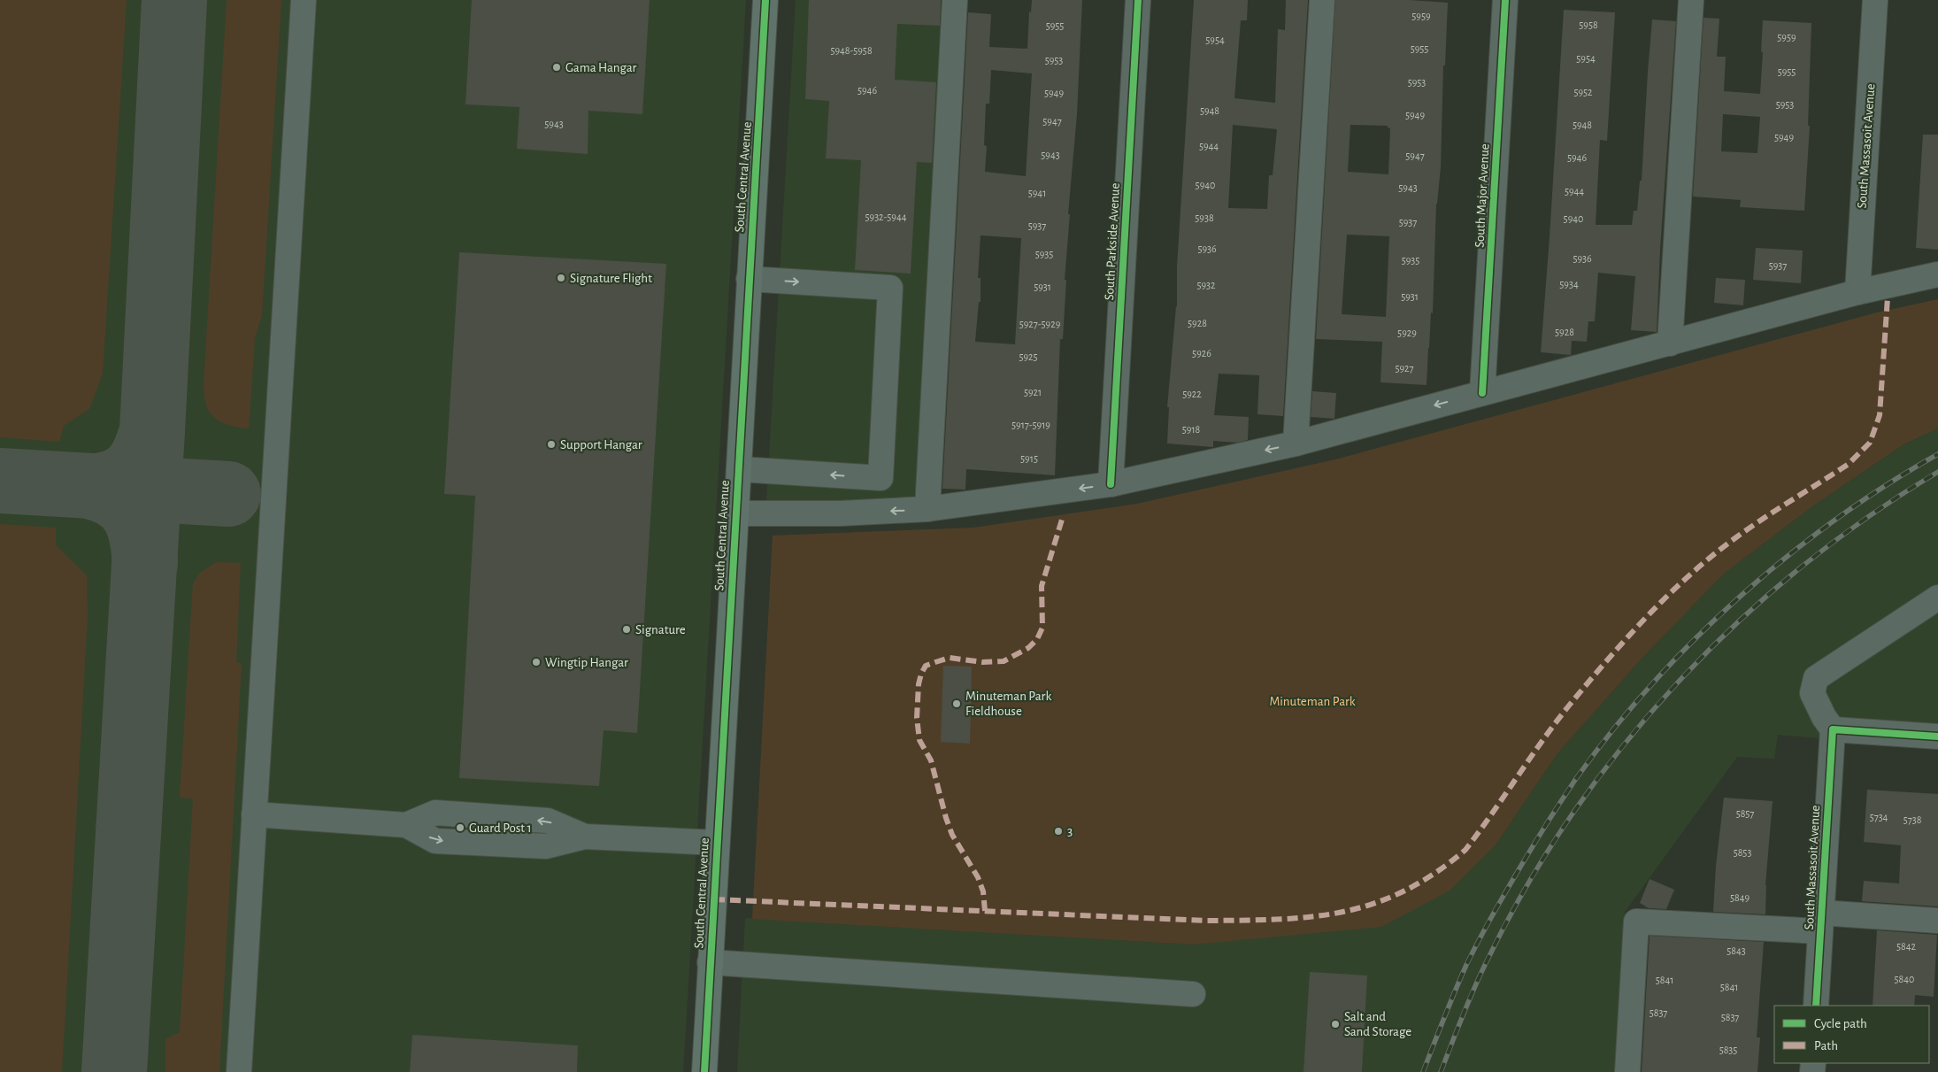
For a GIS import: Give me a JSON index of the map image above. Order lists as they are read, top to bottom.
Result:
{
  "streets": {
    "main road": ["South Central Avenue"],
    "street": ["South Massasoit Avenue", "South Major Avenue", "South Parkside Avenue"]
  },
  "parks": ["Minuteman Park"],
  "places": [
    "Gama Hangar",
    "Signature Flight",
    "Support Hangar",
    "Signature",
    "Wingtip Hangar",
    "Minuteman Park Fieldhouse",
    "Guard Post 1",
    "3",
    "Salt and Sand Storage"
  ],
  "house_numbers": [
    "5959",
    "5958",
    "5955",
    "5959",
    "5954",
    "5955",
    "5948-5958",
    "5954",
    "5953",
    "5955",
    "5953",
    "5946",
    "5952",
    "5949",
    "5953",
    "5948",
    "5949",
    "5947",
    "5943",
    "5948",
    "5949",
    "5944",
    "5943",
    "5947",
    "5946",
    "5940",
    "5943",
    "5944",
    "5941",
    "5932-5944",
    "5938",
    "5940",
    "5937",
    "5937",
    "5936",
    "5935",
    "5936",
    "5935",
    "5937",
    "5934",
    "5932",
    "5931",
    "5931",
    "5928",
    "5927-5929",
    "5928",
    "5929",
    "5926",
    "5925",
    "5927",
    "5921",
    "5922",
    "5917-5919",
    "5918",
    "5915",
    "5857",
    "5734",
    "5738",
    "5853",
    "5849",
    "5842",
    "5843",
    "5840",
    "5841",
    "5841",
    "5837",
    "5837",
    "5835"
  ],
  "legend": ["Cycle path", "Path"]
}
